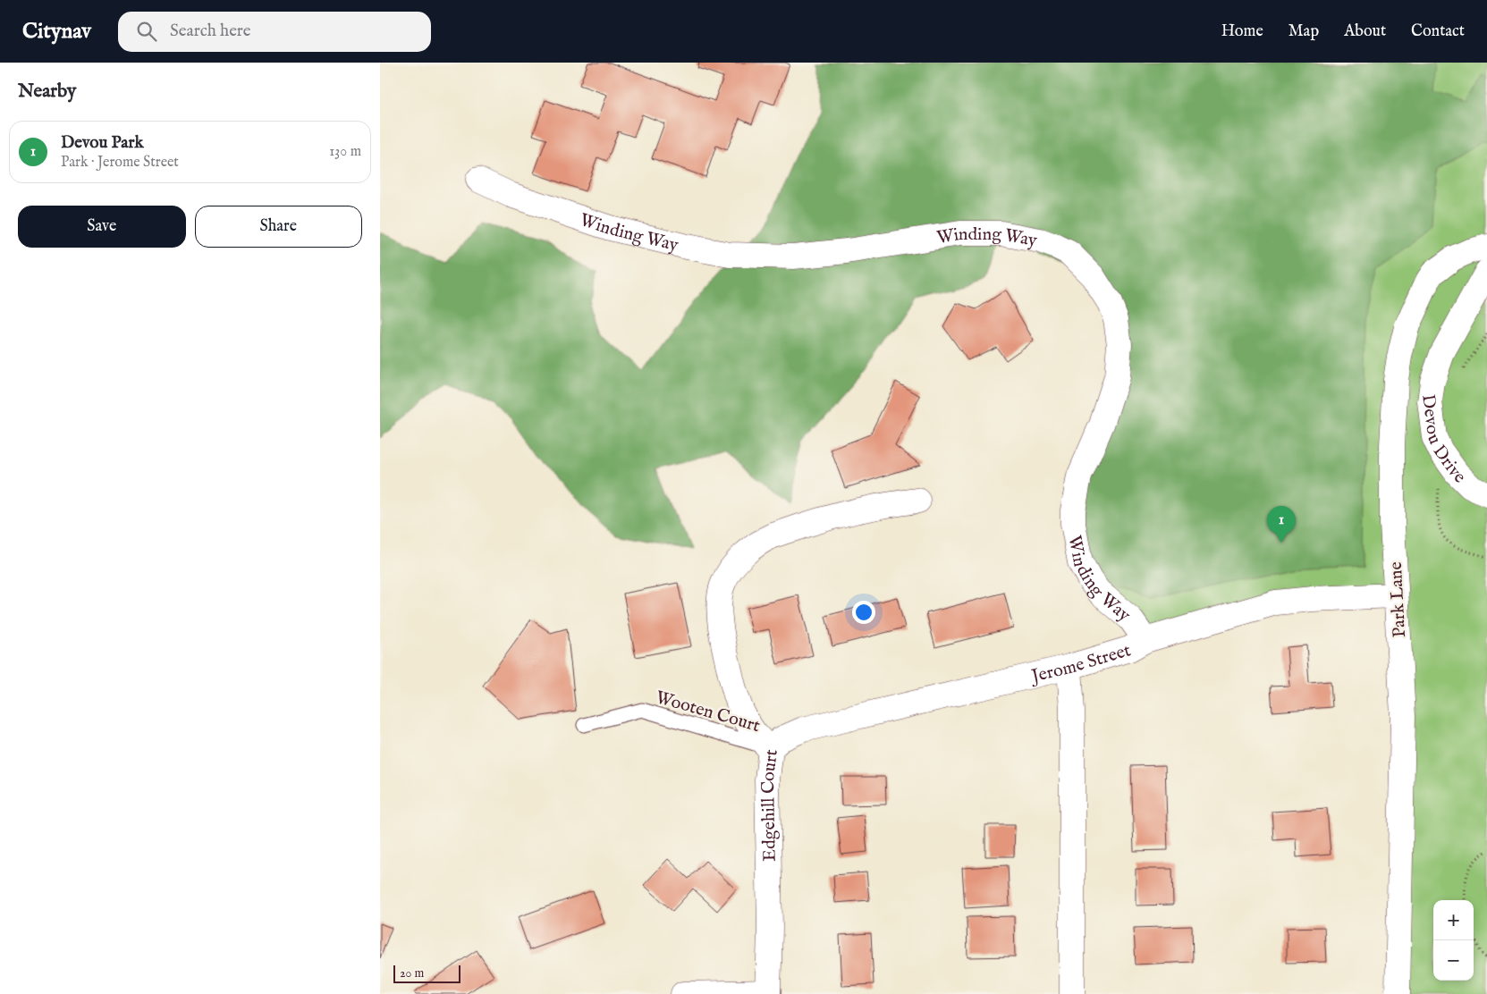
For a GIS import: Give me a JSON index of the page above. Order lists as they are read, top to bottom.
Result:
{
  "streets": {
    "street": [
      "Winding Way",
      "Devou Drive",
      "Park Lane",
      "Jerome Street",
      "Edgehill Court"
    ],
    "lane": ["Wooten Court"]
  },
  "crossings": [
    ["Winding Way", "Jerome Street"],
    ["Park Lane", "Jerome Street"],
    ["Jerome Street", "Wooten Court"],
    ["Jerome Street", "Edgehill Court"],
    ["Wooten Court", "Edgehill Court"]
  ],
  "scale_bar": "20 m",
  "page": {
    "header": "Citynav",
    "search": "Search here",
    "nav": [
      "Home",
      "Map",
      "About",
      "Contact"
    ],
    "heading": "Nearby",
    "list": [
      {
        "mark": "1",
        "name": "Devou Park",
        "note": "Park · Jerome Street",
        "value": "130 m"
      }
    ],
    "buttons": ["Save", "Share"],
    "pins": "1",
    "map_buttons": ["+", "−"],
    "scale": "20 m"
  }
}
